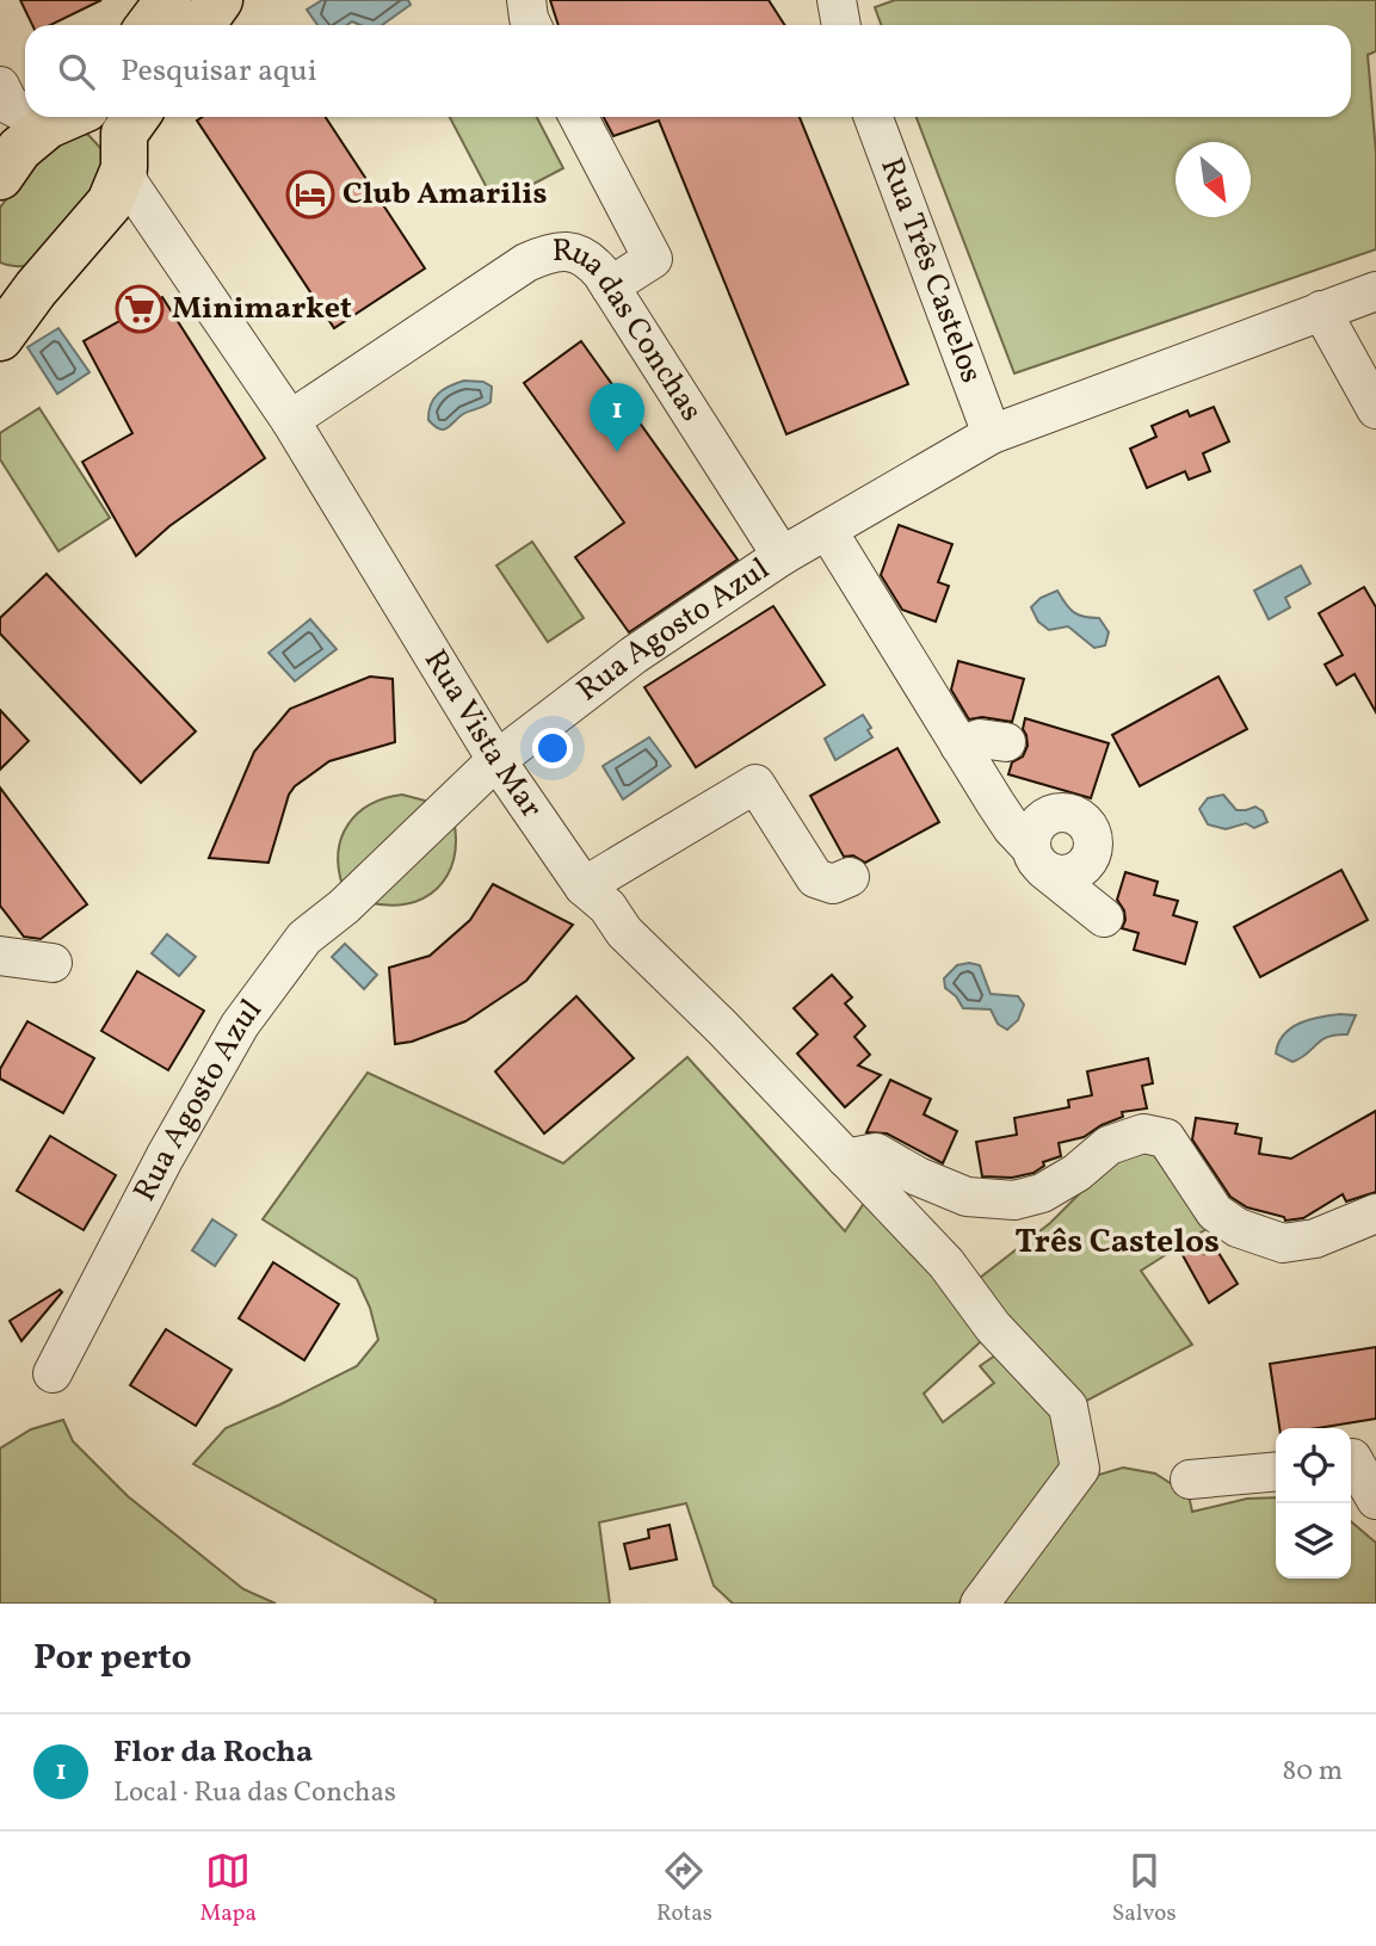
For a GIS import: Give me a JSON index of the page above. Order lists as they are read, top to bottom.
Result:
{
  "streets": {
    "street": [
      "Rua Três Castelos",
      "Rua das Conchas",
      "Rua Agosto Azul",
      "Rua Vista Mar"
    ]
  },
  "crossings": [
    ["Rua Três Castelos", "Rua Agosto Azul"],
    ["Rua das Conchas", "Rua Agosto Azul"],
    ["Rua das Conchas", "Rua Vista Mar"],
    ["Rua Agosto Azul", "Rua Vista Mar"]
  ],
  "districts": ["Três Castelos"],
  "places": {
    "hotel": ["Club Amarilis"],
    "supermarket": ["Minimarket"]
  },
  "north": "bottom right",
  "page": {
    "search": "Pesquisar aqui",
    "pins": "1",
    "heading": "Por perto",
    "list": [
      {
        "mark": "1",
        "name": "Flor da Rocha",
        "note": "Local · Rua das Conchas",
        "value": "80 m"
      }
    ],
    "nav": ["Mapa", "Rotas", "Salvos"]
  }
}
